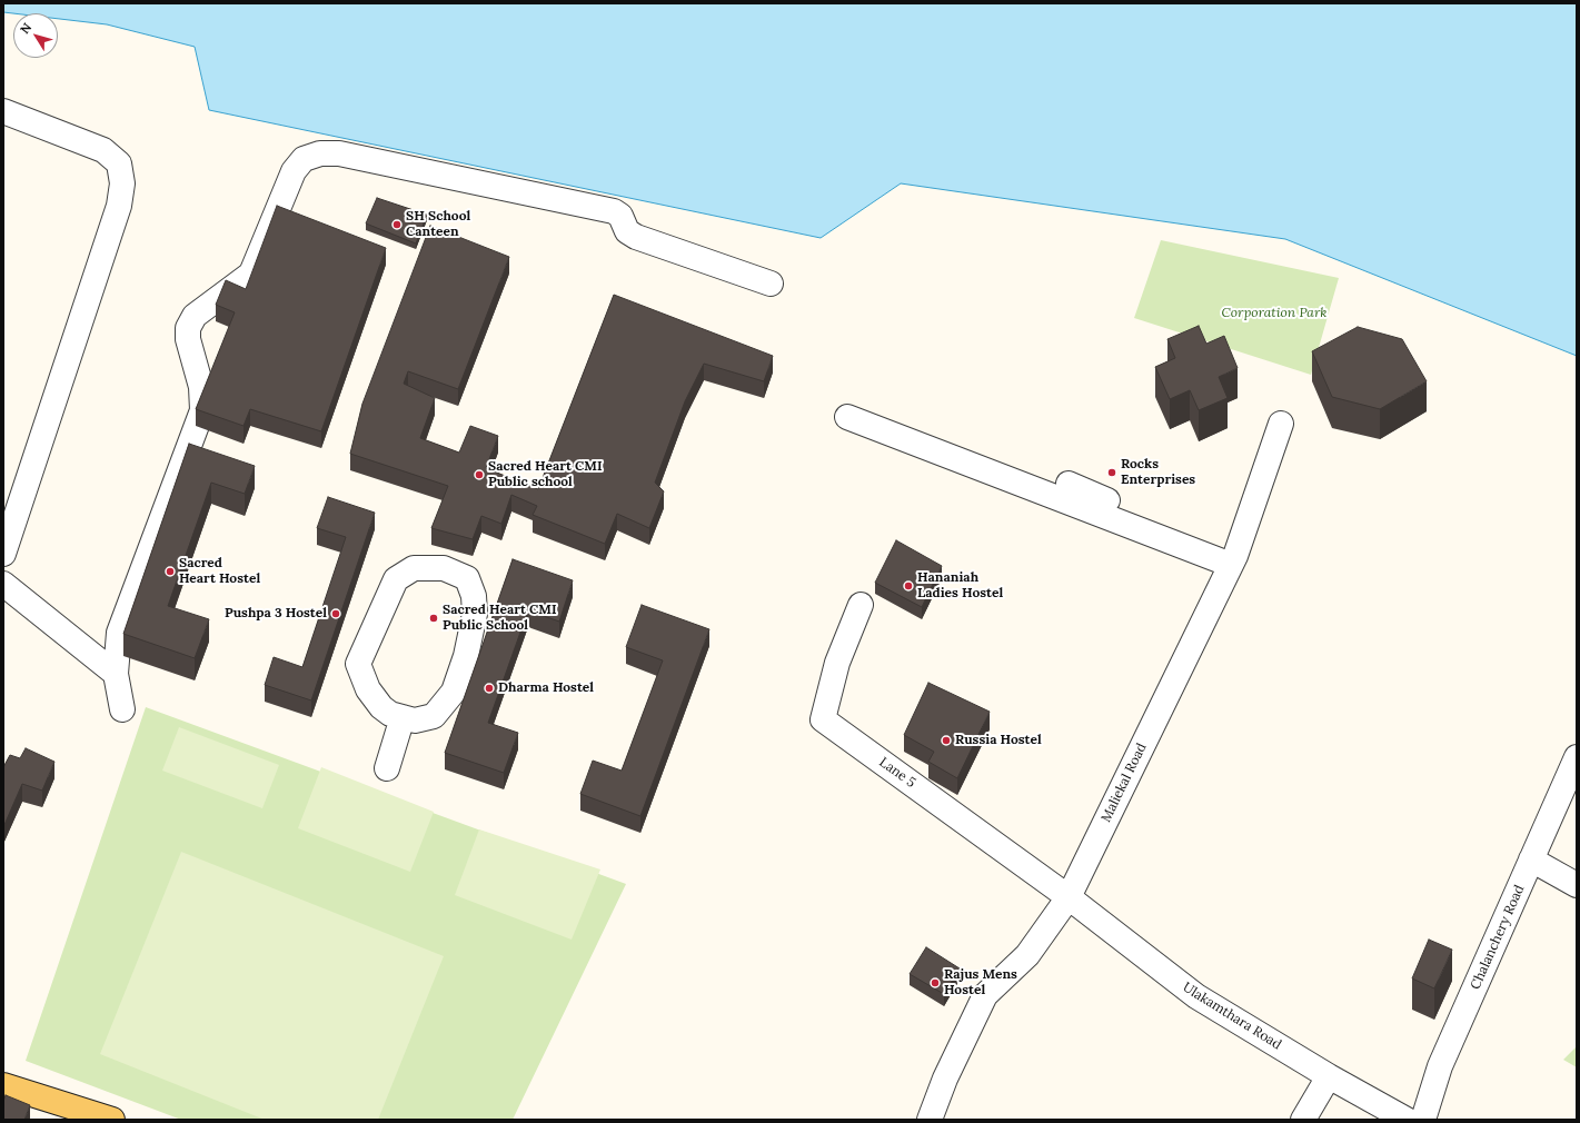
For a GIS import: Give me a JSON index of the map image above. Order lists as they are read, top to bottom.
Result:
{
  "streets": {
    "street": [
      "Lane 5",
      "Maliekal Road",
      "Chalanchery Road",
      "Ulakamthara Road"
    ]
  },
  "crossings": [
    ["Lane 5", "Maliekal Road"],
    ["Lane 5", "Ulakamthara Road"],
    ["Maliekal Road", "Ulakamthara Road"]
  ],
  "parks": ["Corporation Park"],
  "places": [
    "SH School Canteen",
    "Rocks Enterprises",
    "Sacred Heart CMI Public school",
    "Sacred Heart Hostel",
    "Hananiah Ladies Hostel",
    "Pushpa 3 Hostel",
    "Sacred Heart CMI Public School",
    "Dharma Hostel",
    "Russia Hostel",
    "Rajus Mens Hostel"
  ],
  "north": "top left"
}
